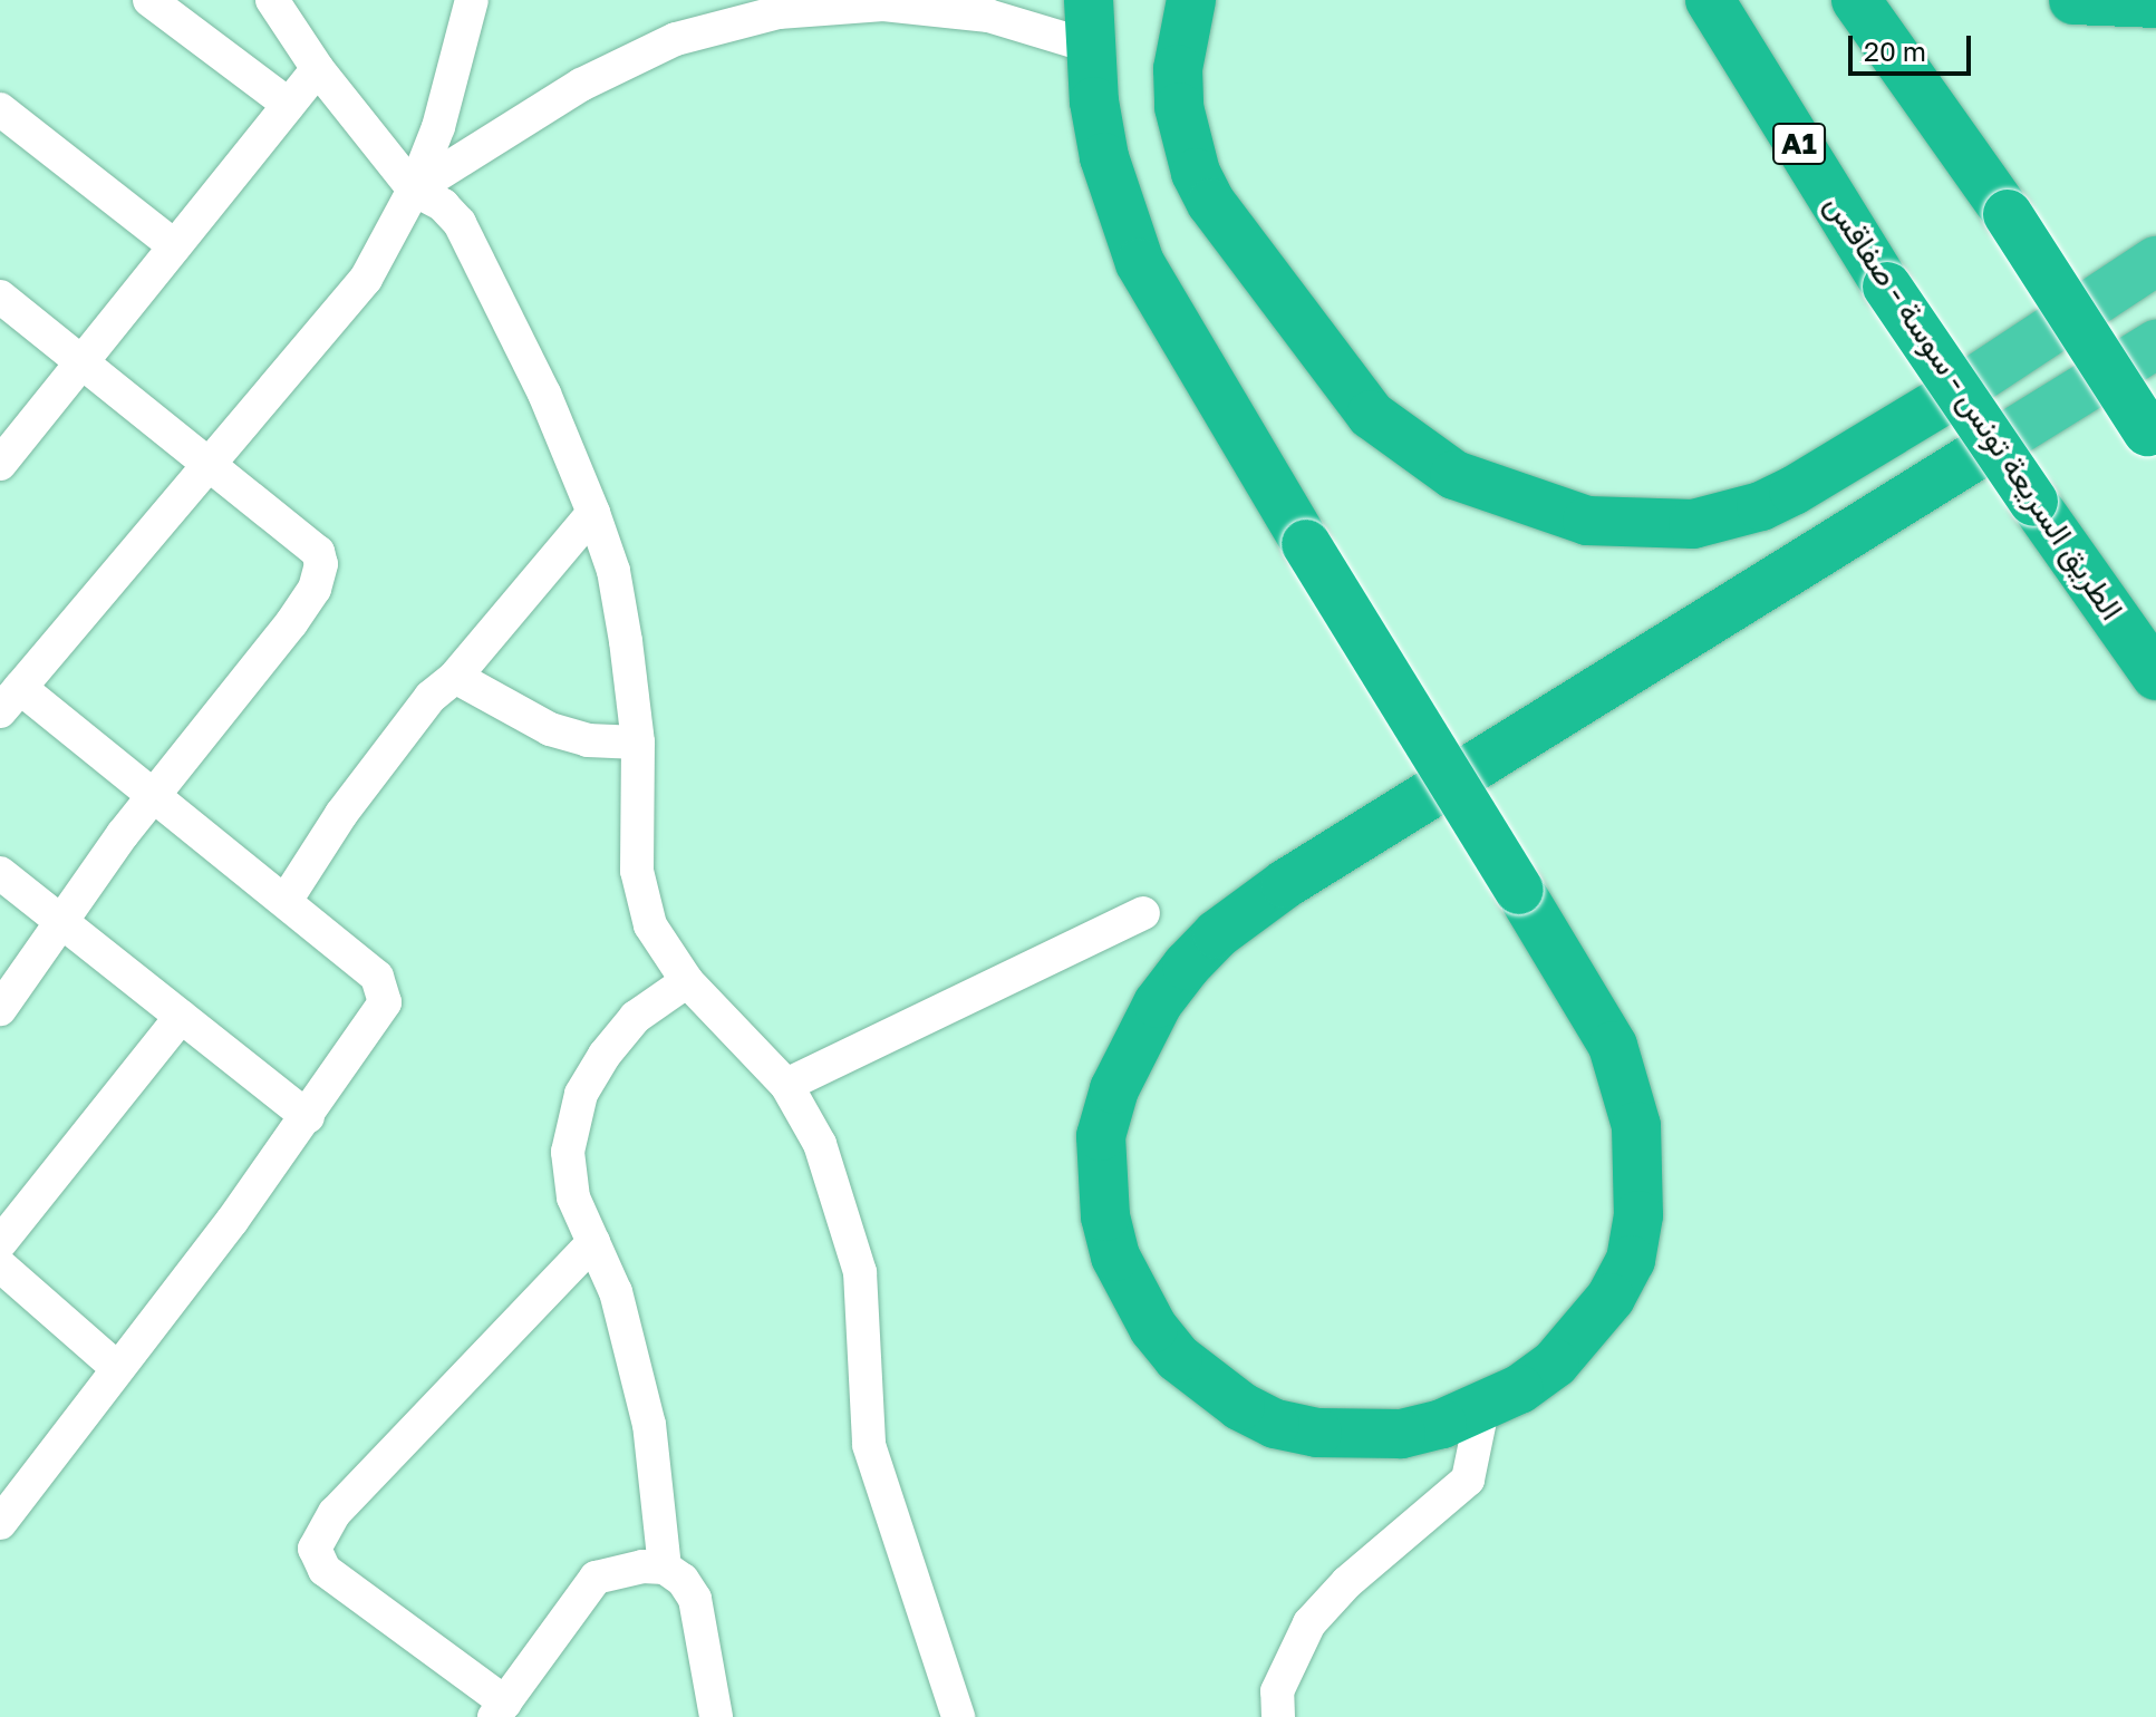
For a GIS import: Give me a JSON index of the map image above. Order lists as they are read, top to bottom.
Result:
{
  "streets": {
    "highway": ["A1", "الطريق السريعة تونس - سوسة - صفاقس"]
  },
  "scale_bar": "20 m"
}
